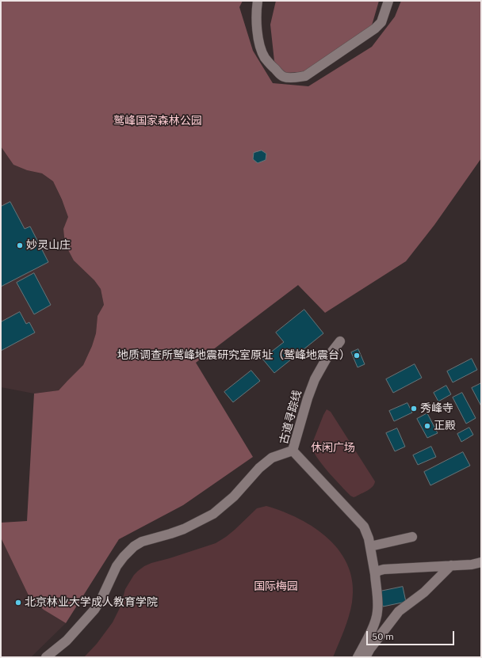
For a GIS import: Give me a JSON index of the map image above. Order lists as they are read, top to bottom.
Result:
{
  "streets": {
    "lane": ["古道寻踪线"]
  },
  "parks": ["鹫峰国家森林公园", "休闲广场", "国际梅园"],
  "places": [
    "妙灵山庄",
    "地质调查所鹫峰地震研究室原址（鹫峰地震台）",
    "秀峰寺",
    "正殿",
    "北京林业大学成人教育学院"
  ],
  "scale_bar": "50 m"
}
